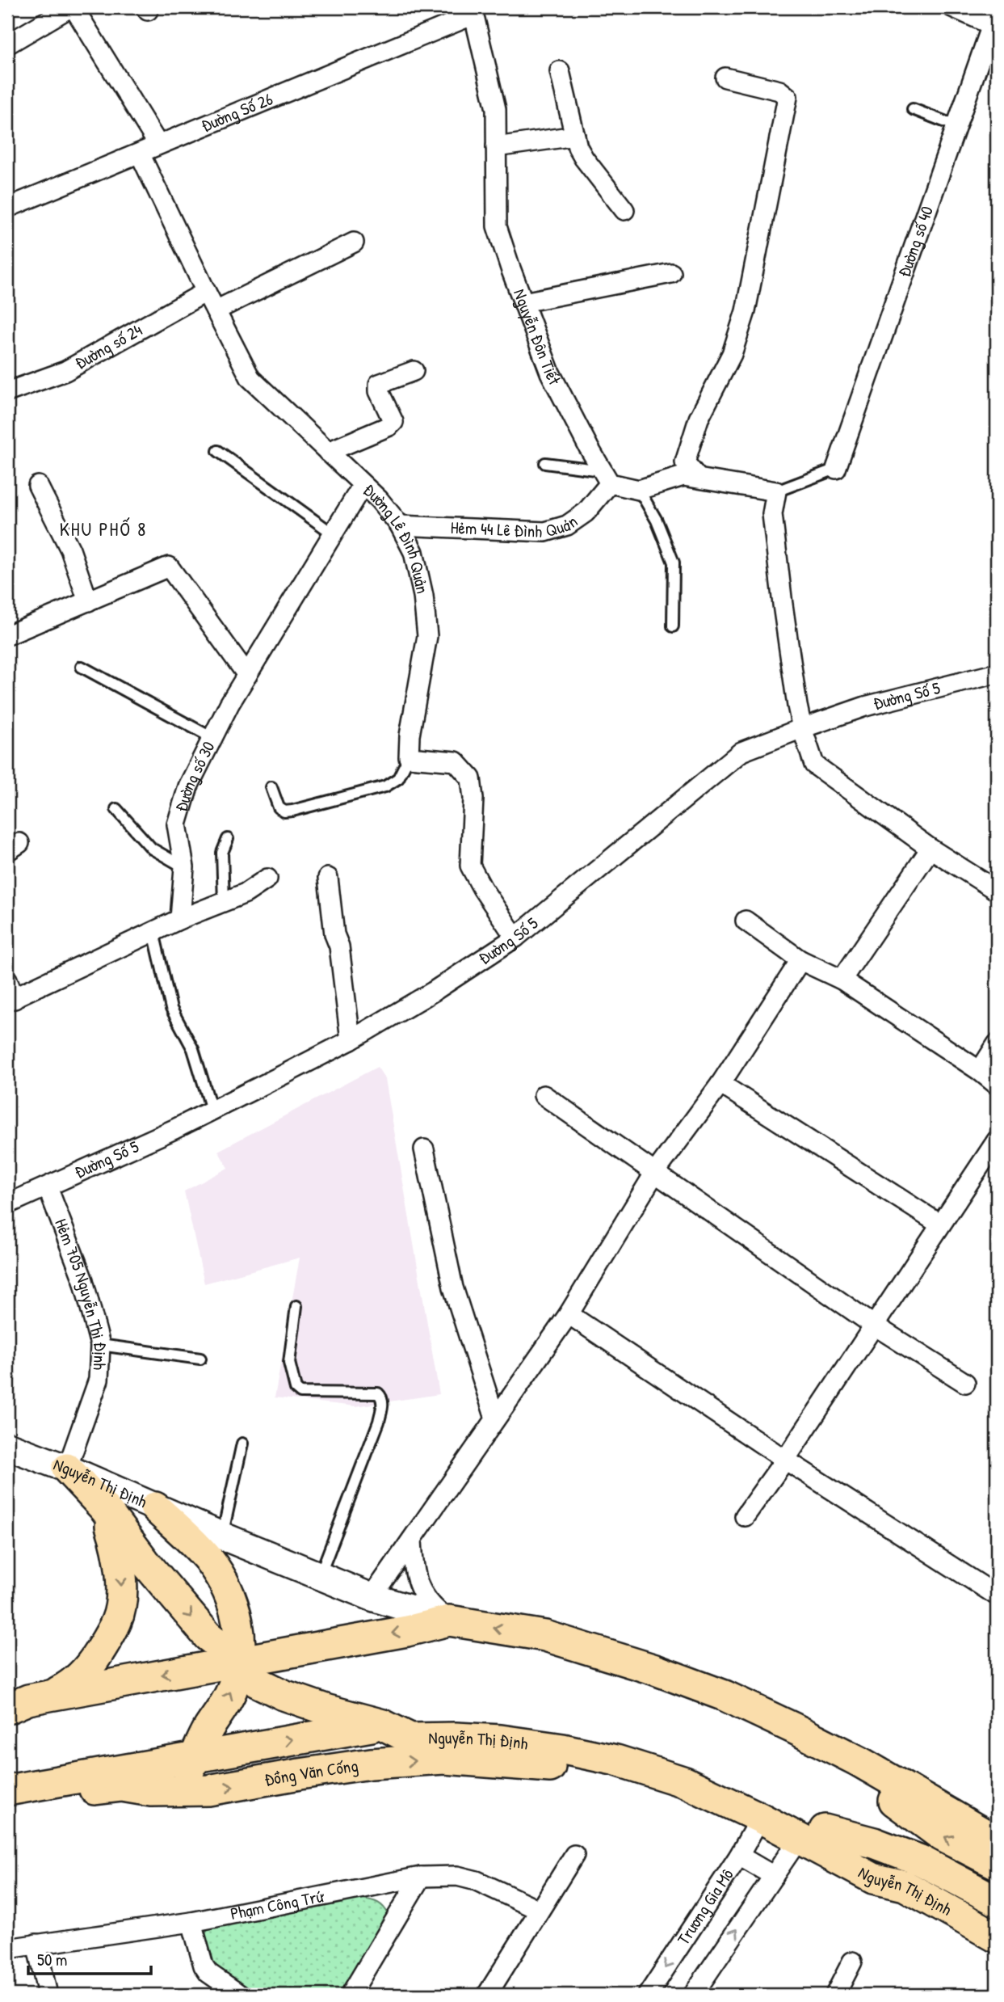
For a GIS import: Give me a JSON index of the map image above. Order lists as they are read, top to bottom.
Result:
{
  "streets": {
    "main road": ["Nguyễn Thị Định", "Đồng Văn Cống"],
    "street": [
      "Đường Số 26",
      "Đường số 40",
      "Nguyễn Đôn Tiết",
      "Đường số 24",
      "Hẻm 44 Lê Đình Quản",
      "Đường Lê Đình Quản",
      "Đường Số 5",
      "Đường số 30",
      "Hẻm 705 Nguyễn Thị Định",
      "Phạm Công Trứ",
      "Trương Gia Mô"
    ]
  },
  "crossings": [
    ["Đường Số 26", "Nguyễn Đôn Tiết"],
    ["Đường Số 26", "Đường Lê Đình Quản"],
    ["Nguyễn Đôn Tiết", "Hẻm 44 Lê Đình Quản"],
    ["Đường số 24", "Đường Lê Đình Quản"],
    ["Hẻm 44 Lê Đình Quản", "Đường Lê Đình Quản"],
    ["Đường Lê Đình Quản", "Đường số 30"],
    ["Đường Số 5", "Hẻm 705 Nguyễn Thị Định"],
    ["Hẻm 705 Nguyễn Thị Định", "Nguyễn Thị Định"],
    ["Nguyễn Thị Định", "Đồng Văn Cống"],
    ["Nguyễn Thị Định", "Trương Gia Mô"]
  ],
  "districts": ["KHU PHỐ 8"],
  "scale_bar": "50 m"
}
